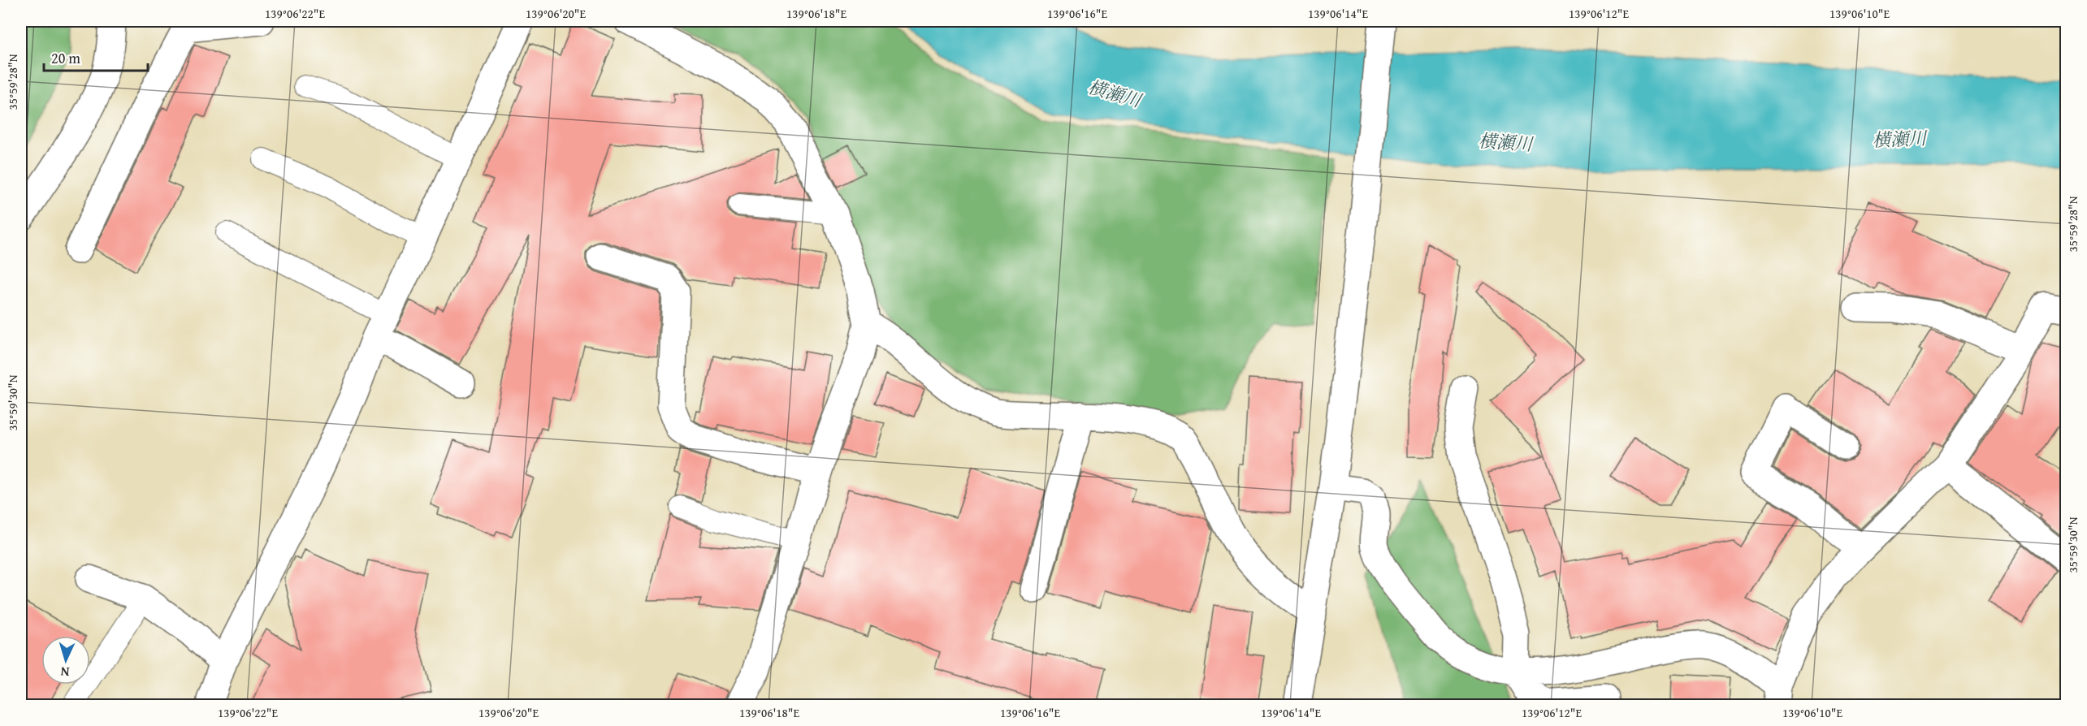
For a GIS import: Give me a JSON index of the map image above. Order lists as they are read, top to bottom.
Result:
{
  "water": ["横瀬川"],
  "scale_bar": "20 m",
  "north": "bottom",
  "coordinates": [
    "139°06'22\"E",
    "139°06'20\"E",
    "139°06'18\"E",
    "139°06'16\"E",
    "139°06'14\"E",
    "139°06'12\"E",
    "139°06'10\"E",
    "35°59'28\"N",
    "35°59'30\"N"
  ]
}
